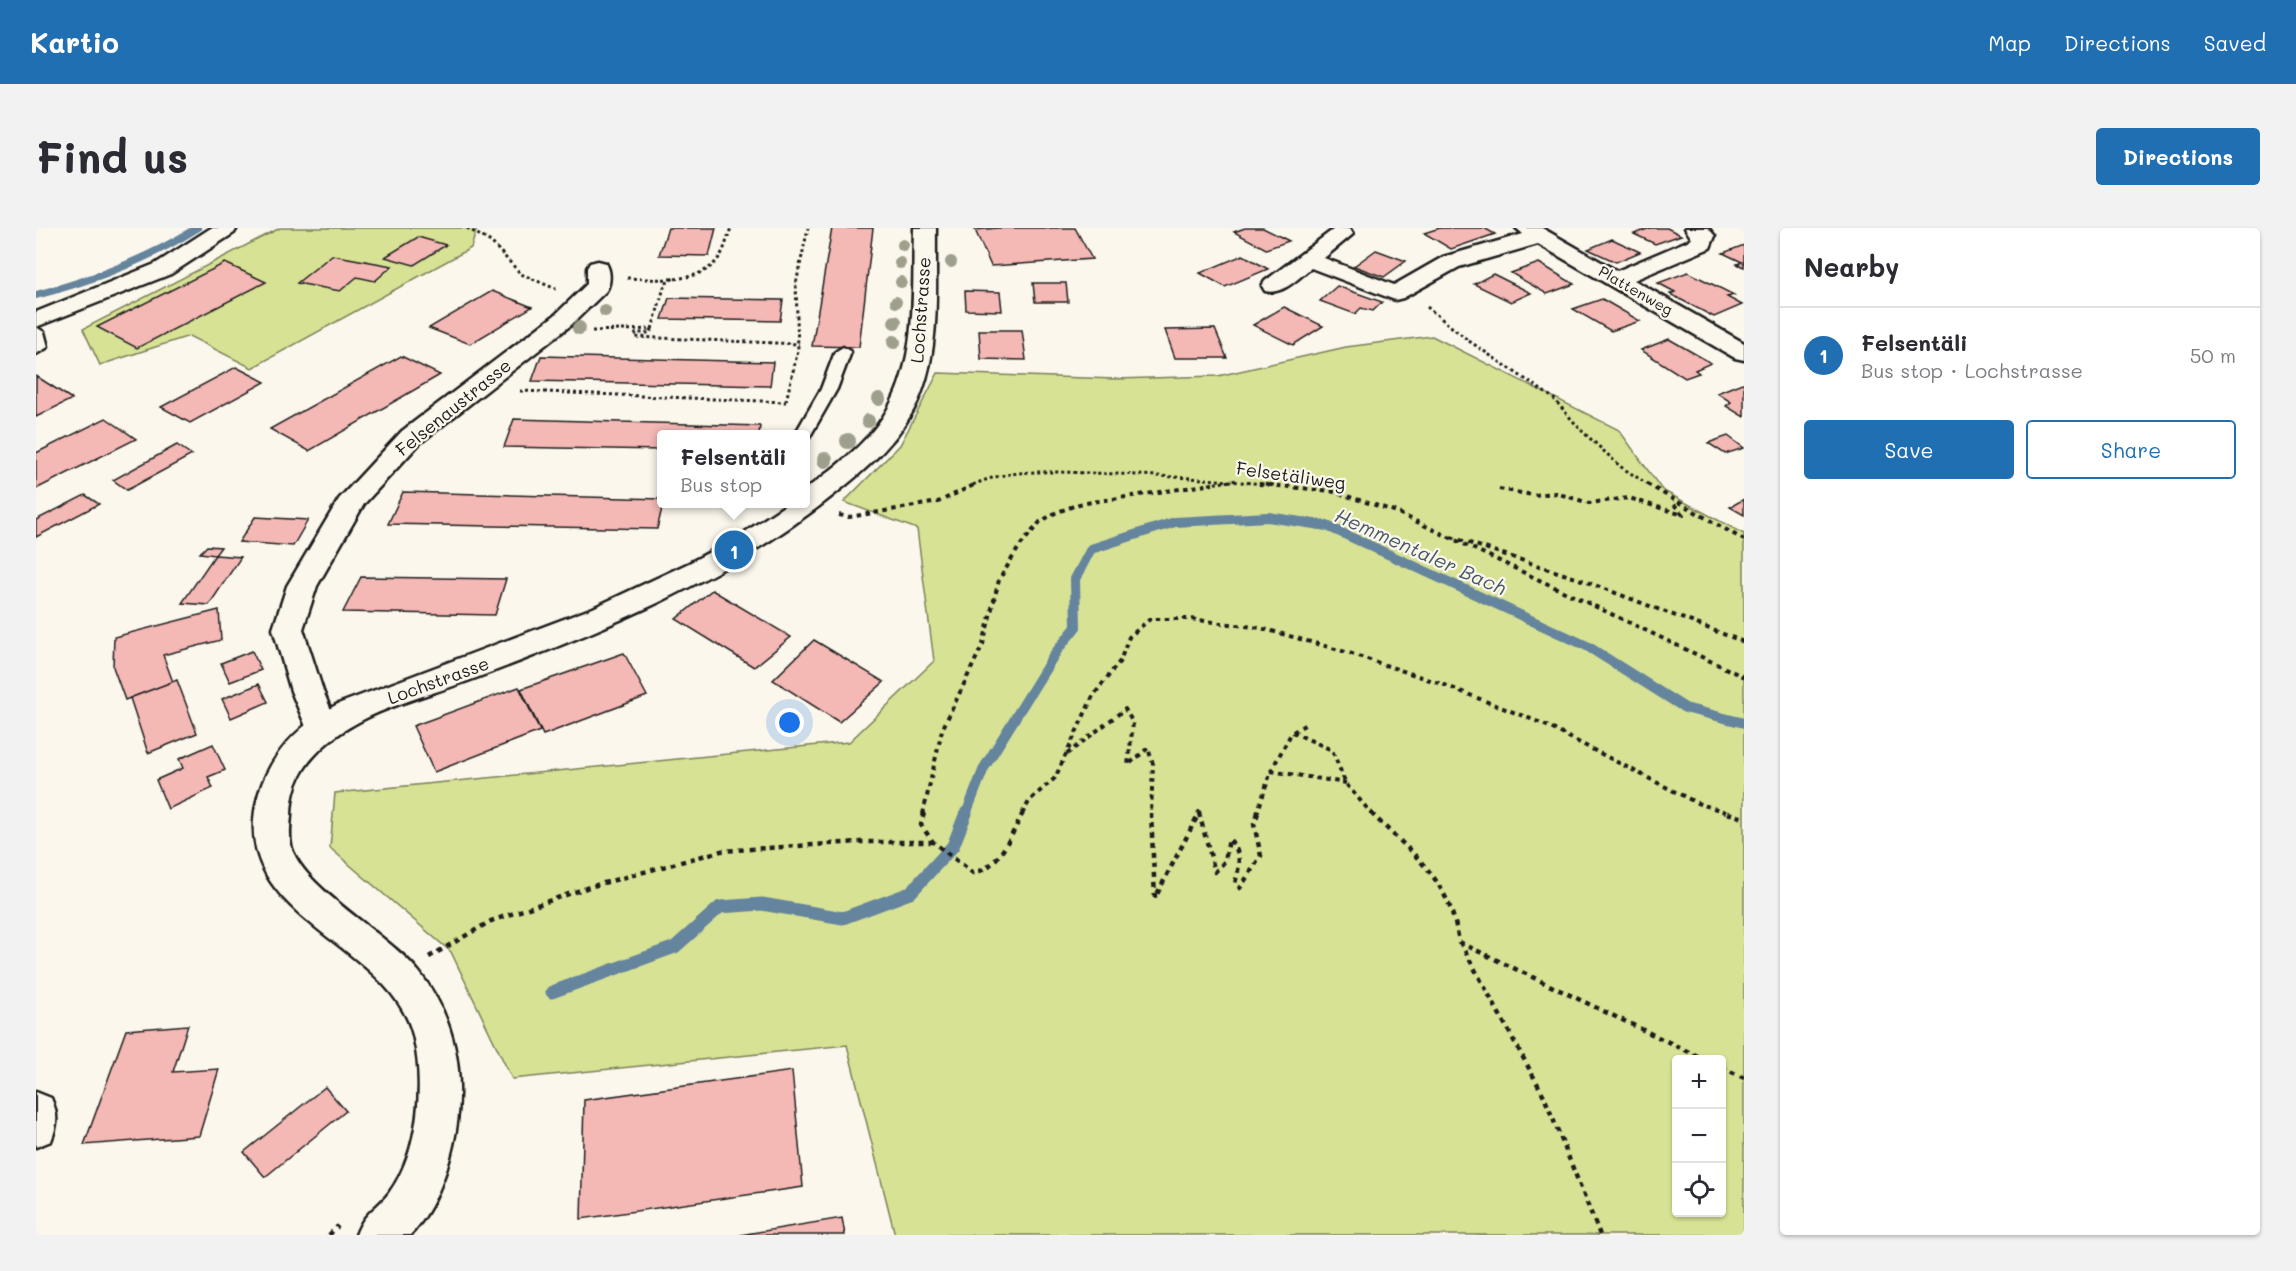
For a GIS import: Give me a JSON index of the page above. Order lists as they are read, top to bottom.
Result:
{
  "streets": {
    "street": ["Plattenweg", "Lochstrasse", "Felsenaustrasse"],
    "path": ["Felsetäliweg"]
  },
  "crossings": [
    ["Lochstrasse", "Felsenaustrasse"],
    ["Lochstrasse", "Felsetäliweg"]
  ],
  "water": ["Hemmentaler Bach"],
  "page": {
    "header": "Kartio",
    "nav": ["Map", "Directions", "Saved"],
    "buttons": [
      "Directions",
      ["Save", "Share"]
    ],
    "title": "Find us",
    "heading": "Nearby",
    "list": [
      {
        "mark": "1",
        "name": "Felsentäli",
        "note": "Bus stop · Lochstrasse",
        "value": "50 m"
      }
    ],
    "popup": ["Felsentäli", "Bus stop"],
    "pins": "1",
    "map_buttons": ["+", "−"]
  }
}
